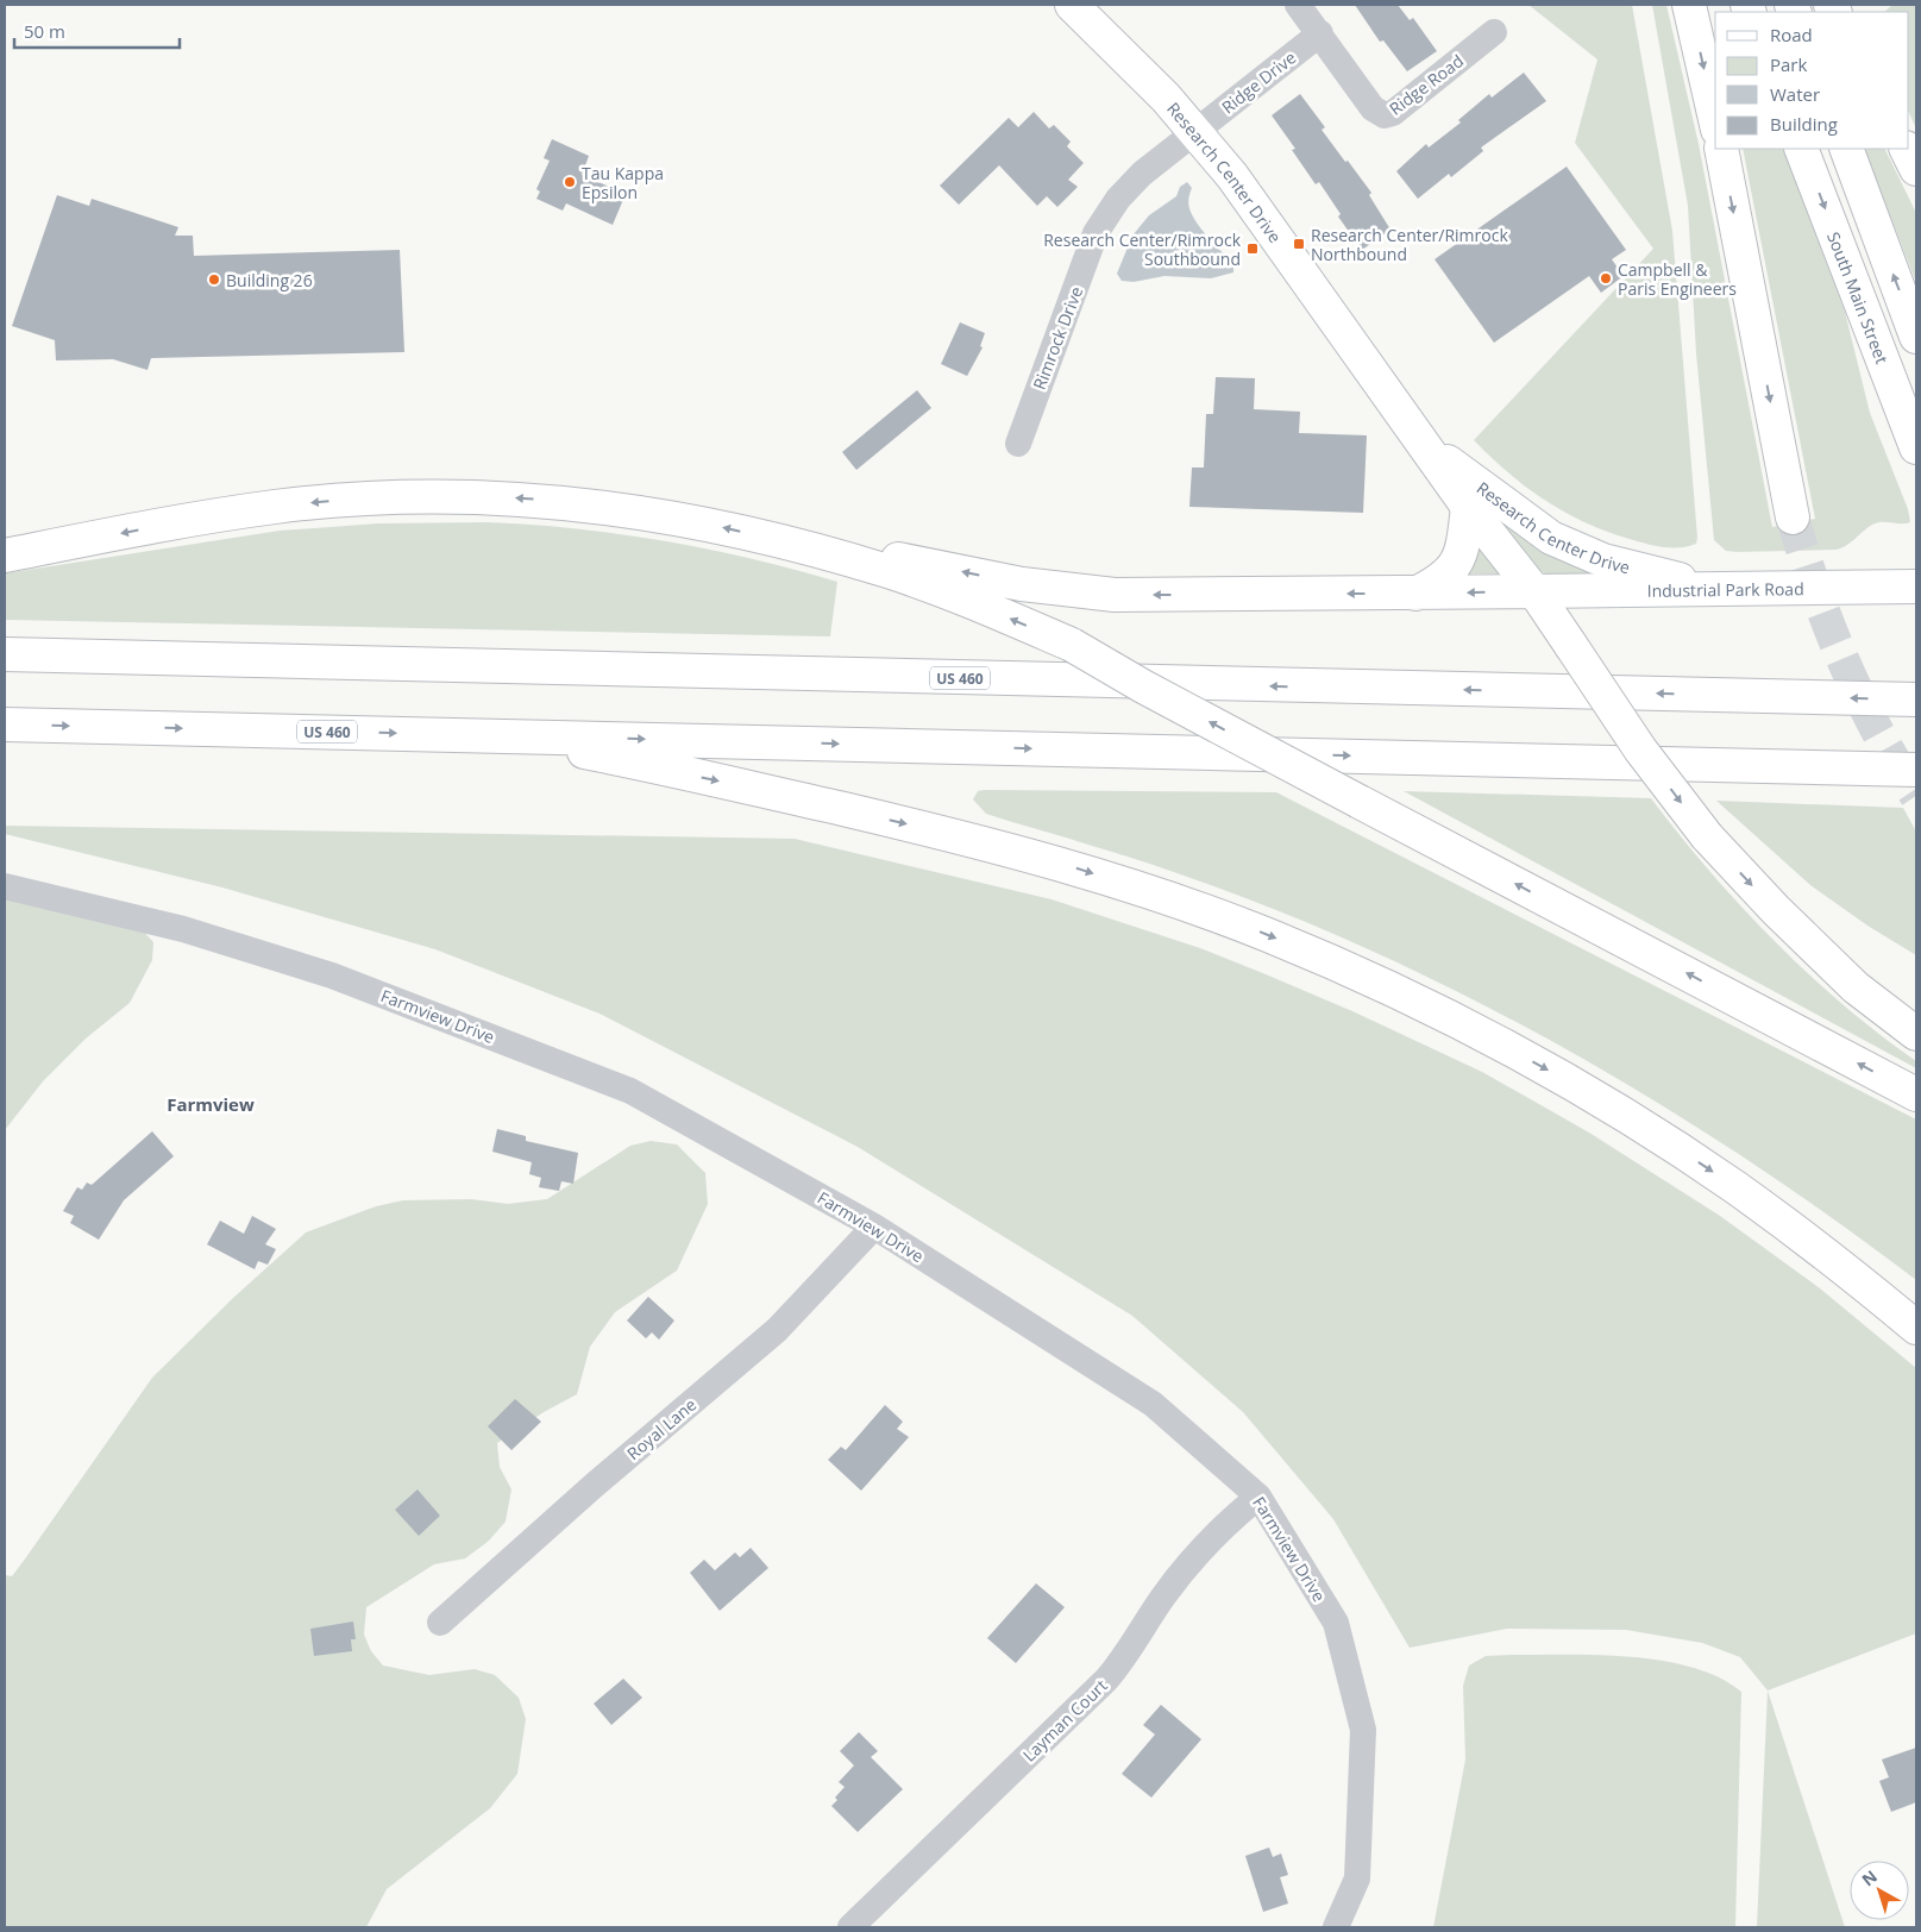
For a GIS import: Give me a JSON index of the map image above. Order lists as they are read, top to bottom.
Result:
{
  "streets": {
    "main road": [
      "Research Center Drive",
      "South Main Street",
      "Industrial Park Road",
      "US 460"
    ],
    "street": [
      "Ridge Drive",
      "Ridge Road",
      "Rimrock Drive",
      "Farmview Drive",
      "Royal Lane",
      "Layman Court"
    ]
  },
  "crossings": [
    ["Ridge Drive", "Ridge Road"],
    ["Ridge Drive", "Research Center Drive"],
    ["Ridge Drive", "Rimrock Drive"],
    ["Research Center Drive", "Rimrock Drive"],
    ["Research Center Drive", "Industrial Park Road"],
    ["Farmview Drive", "Royal Lane"],
    ["Farmview Drive", "Layman Court"]
  ],
  "districts": ["Farmview"],
  "places": {
    "other": ["Tau Kappa Epsilon", "Campbell & Paris Engineers", "Building 26"],
    "transit": ["Research Center/Rimrock Northbound", "Research Center/Rimrock Southbound"]
  },
  "legend": [
    "Road",
    "Park",
    "Water",
    "Building"
  ],
  "scale_bar": "50 m",
  "north": "top left"
}
